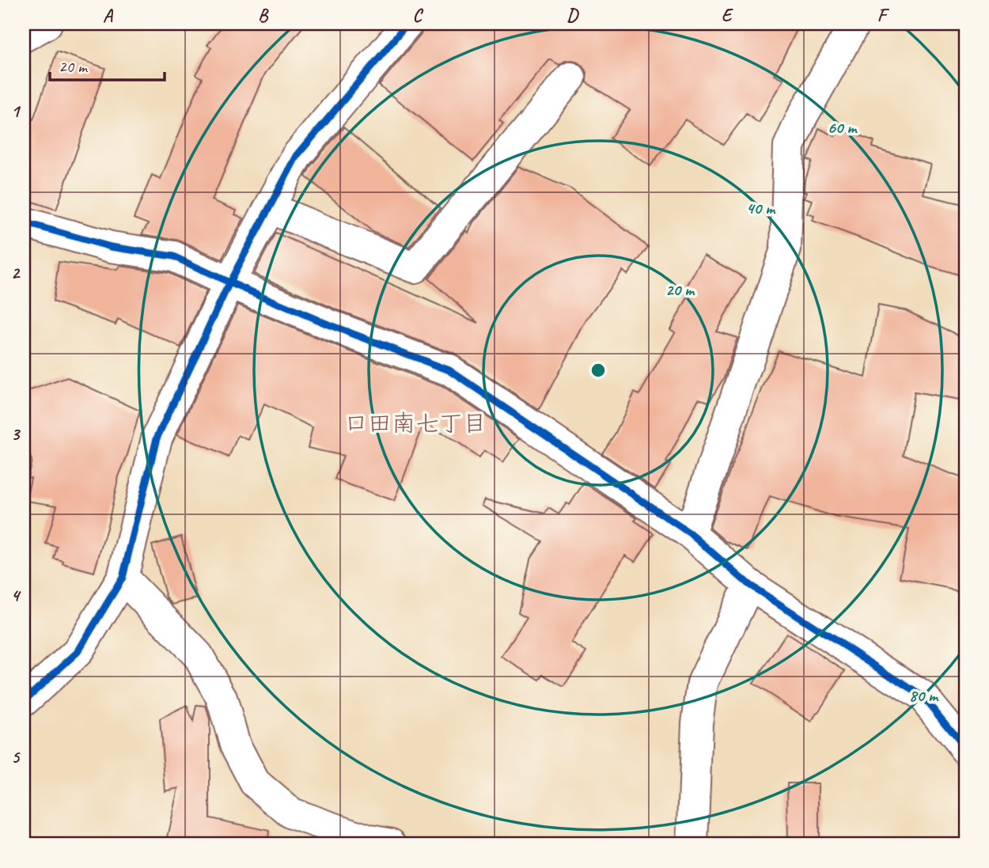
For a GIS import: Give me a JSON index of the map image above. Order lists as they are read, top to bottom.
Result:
{
  "districts": ["口田南七丁目"],
  "scale_bar": "20 m",
  "grid": {
    "columns": [
      "A",
      "B",
      "C",
      "D",
      "E",
      "F"
    ],
    "rows": [
      "1",
      "2",
      "3",
      "4",
      "5"
    ]
  },
  "rings": [
    "60 m",
    "40 m",
    "20 m",
    "80 m"
  ]
}
